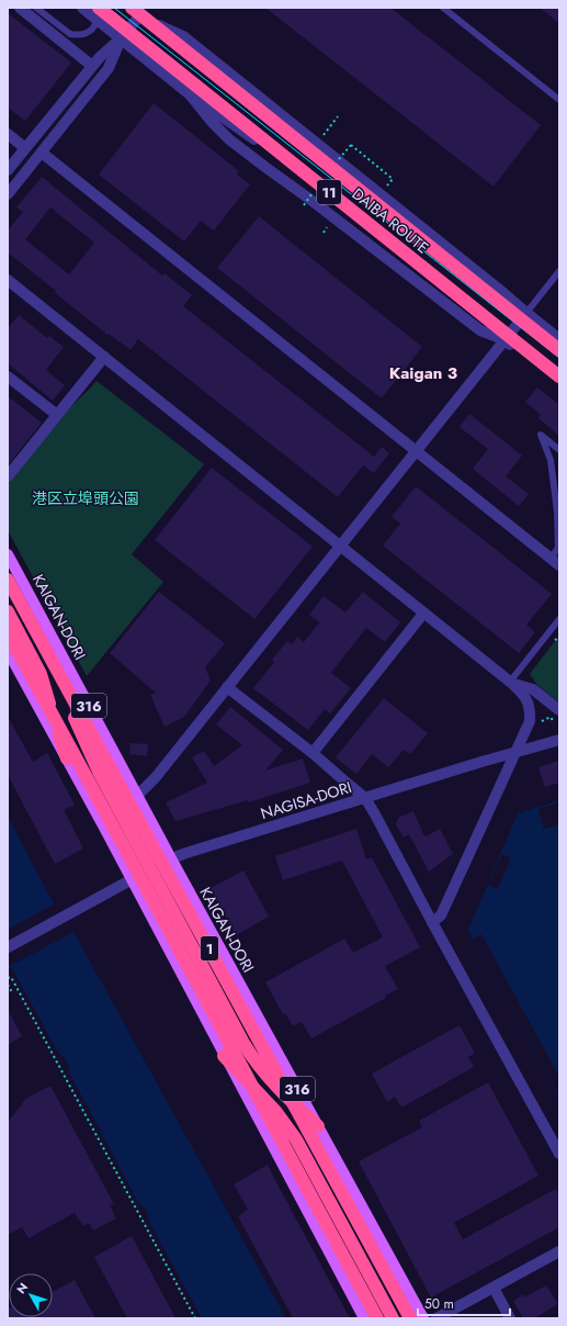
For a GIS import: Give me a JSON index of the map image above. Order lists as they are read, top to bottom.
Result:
{
  "streets": {
    "highway": ["11", "DAIBA ROUTE", "1"],
    "main road": ["KAIGAN-DORI", "316"],
    "street": ["NAGISA-DORI"]
  },
  "crossings": [
    ["KAIGAN-DORI", "NAGISA-DORI"]
  ],
  "districts": ["Kaigan 3"],
  "parks": ["港区立埠頭公園"],
  "scale_bar": "50 m",
  "north": "top left"
}
